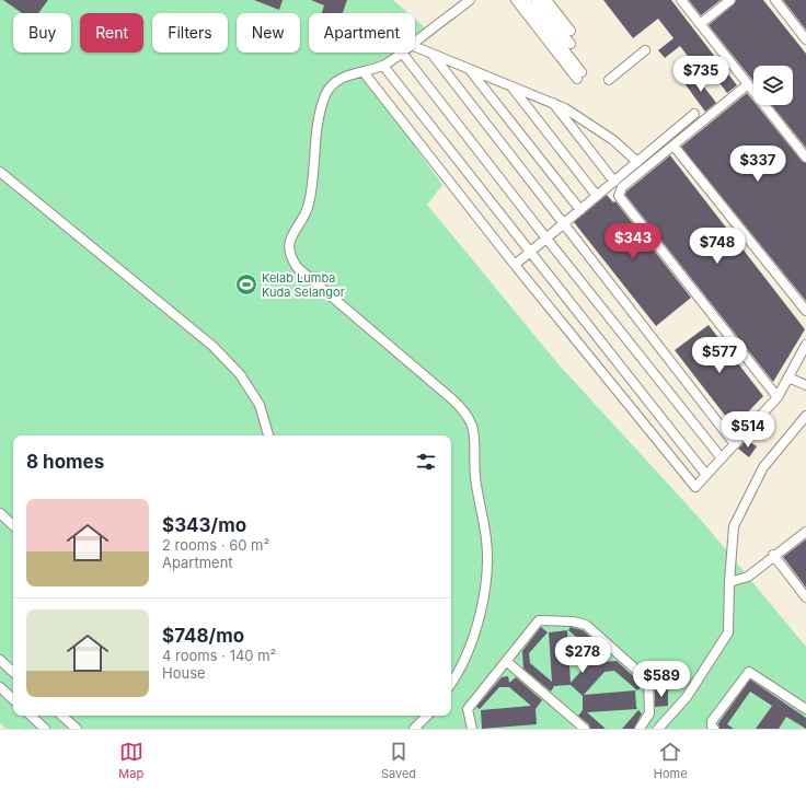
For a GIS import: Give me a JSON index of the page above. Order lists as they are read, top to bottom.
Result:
{
  "places": {
    "sports": ["Kelab Lumba Kuda Selangor"]
  },
  "page": {
    "chip": [
      "Buy",
      "Rent",
      "Filters",
      "New",
      "Apartment"
    ],
    "price": [
      "$735",
      "$337",
      "$343",
      "$748",
      "$577",
      "$514",
      "$278",
      "$589"
    ],
    "heading": "8 homes",
    "list": [
      {
        "name": "$343/mo",
        "note": "2 rooms · 60 m² · Apartment"
      },
      {
        "name": "$748/mo",
        "note": "4 rooms · 140 m² · House"
      }
    ],
    "tabs": ["Map", "Saved", "Home"]
  }
}
